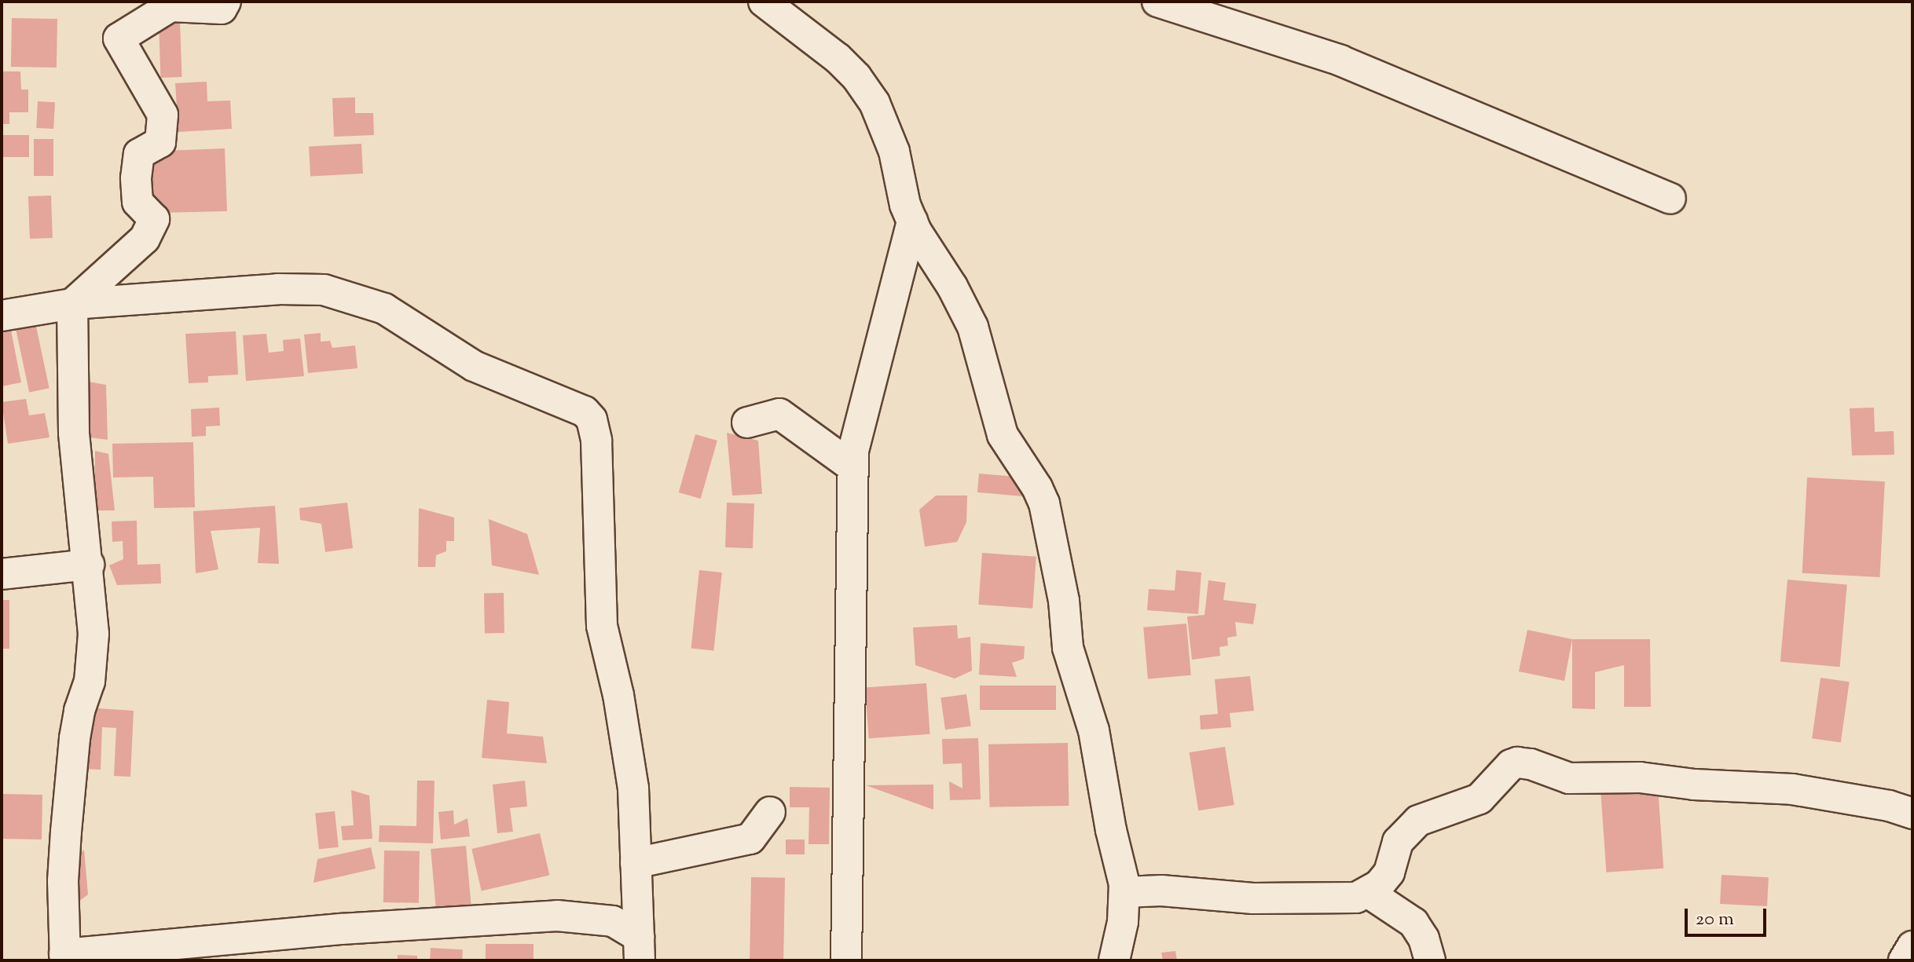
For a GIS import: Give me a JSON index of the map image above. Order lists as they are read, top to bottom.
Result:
{
  "scale_bar": "20 m"
}
